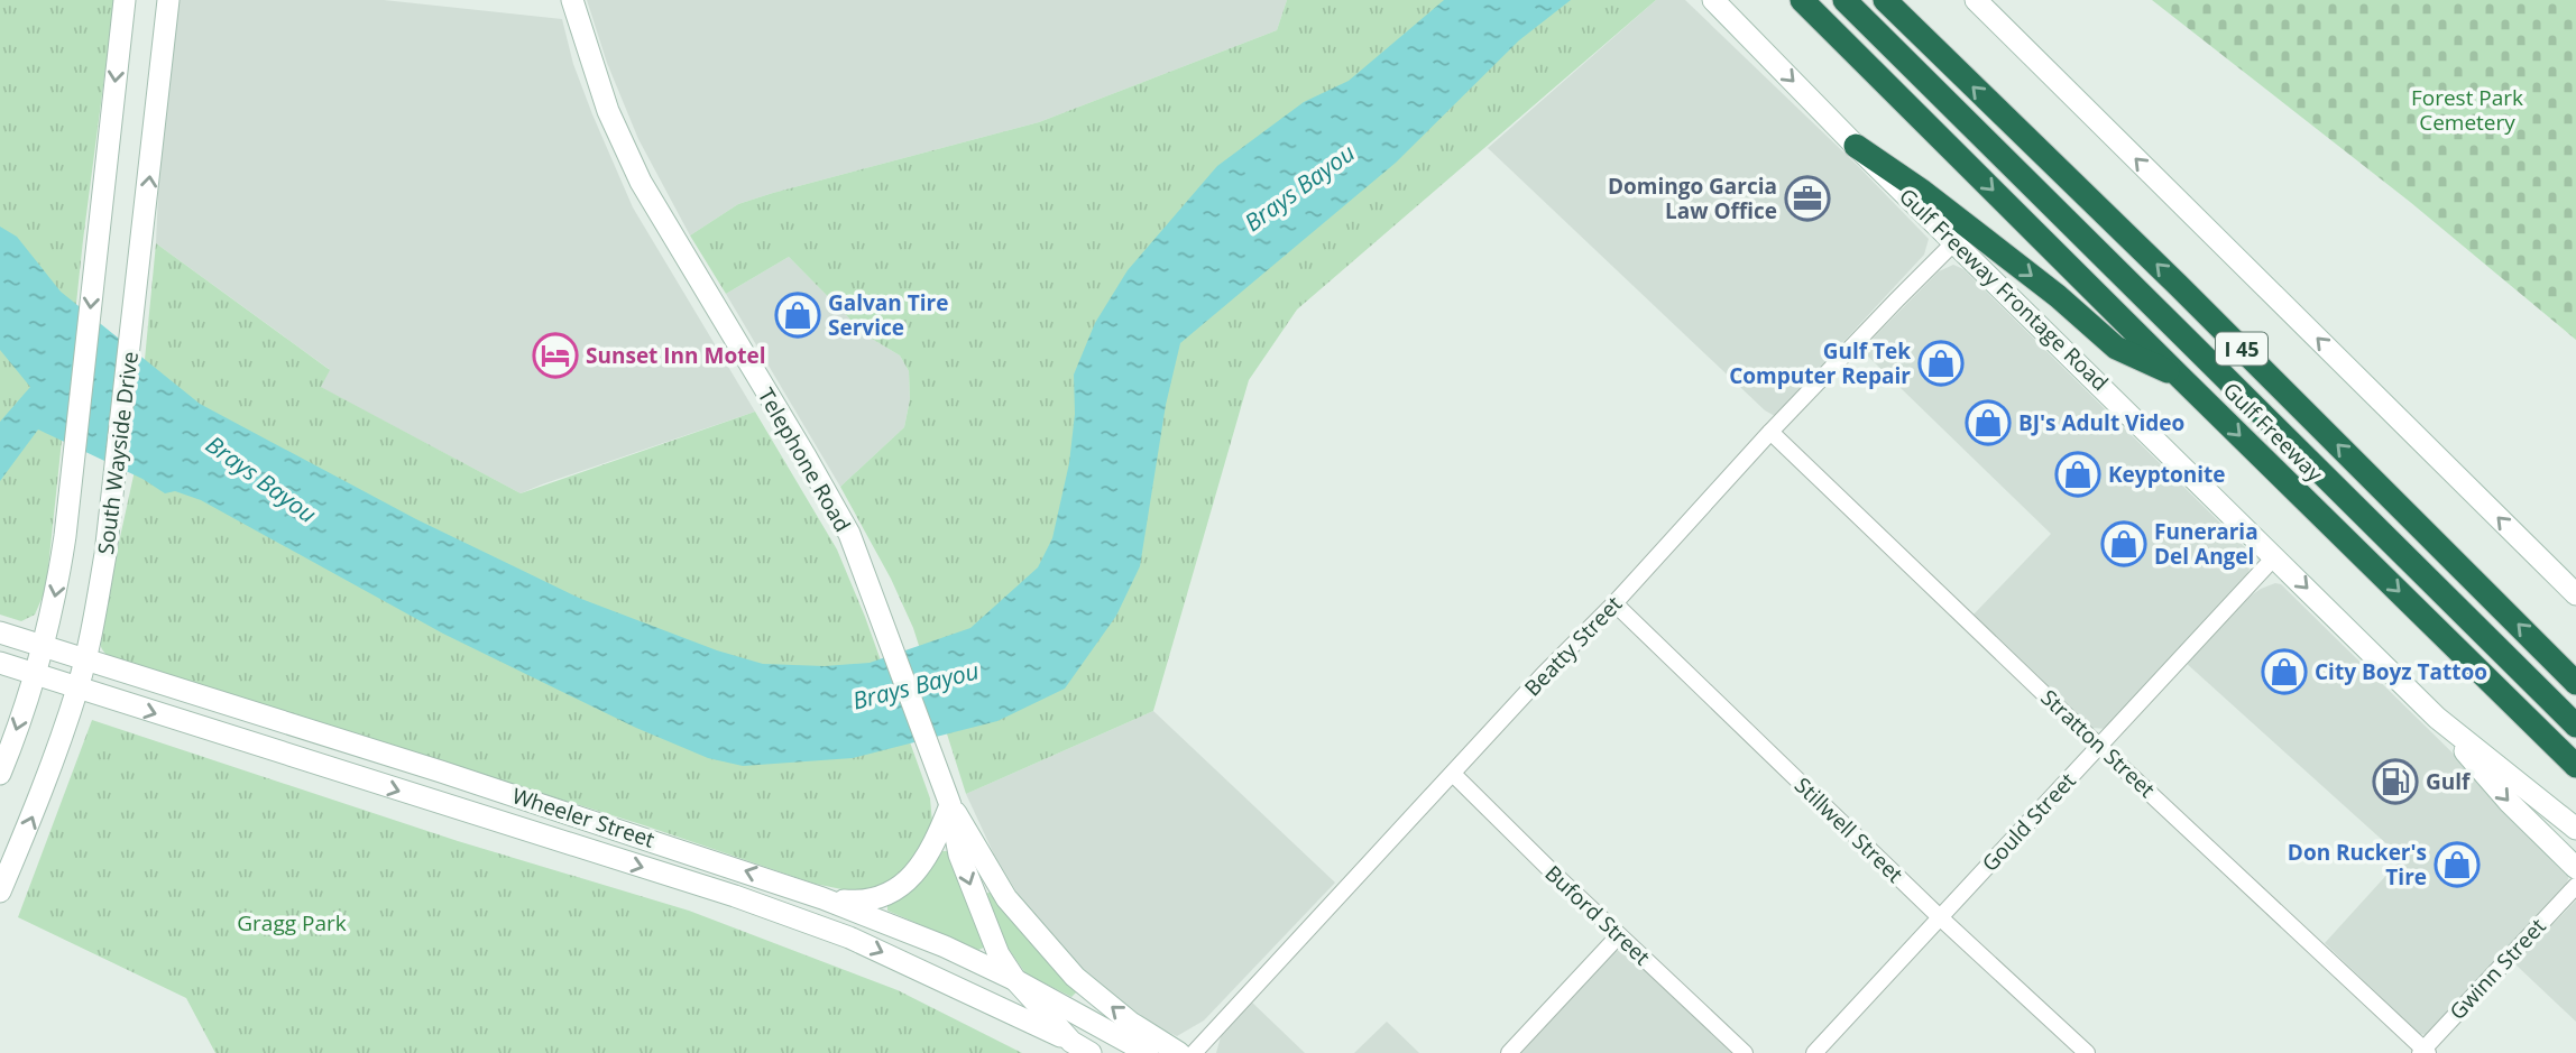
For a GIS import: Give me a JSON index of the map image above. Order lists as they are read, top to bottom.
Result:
{
  "streets": {
    "highway": ["I 45", "Gulf Freeway"],
    "main road": [
      "Gulf Freeway Frontage Road",
      "South Wayside Drive",
      "Telephone Road",
      "Wheeler Street"
    ],
    "street": [
      "Beatty Street",
      "Stratton Street",
      "Gould Street",
      "Stillwell Street",
      "Buford Street",
      "Gwinn Street"
    ]
  },
  "crossings": [
    ["Gulf Freeway Frontage Road", "Beatty Street"],
    ["Gulf Freeway Frontage Road", "Gould Street"],
    ["South Wayside Drive", "Wheeler Street"],
    ["Telephone Road", "Wheeler Street"],
    ["Beatty Street", "Stratton Street"],
    ["Beatty Street", "Stillwell Street"],
    ["Beatty Street", "Buford Street"],
    ["Stratton Street", "Gould Street"],
    ["Stratton Street", "Gwinn Street"],
    ["Gould Street", "Stillwell Street"]
  ],
  "water": ["Brays Bayou"],
  "parks": ["Forest Park Cemetery", "Gragg Park"],
  "places": {
    "office": ["Domingo Garcia Law Office"],
    "shop": [
      "Galvan Tire Service",
      "Gulf Tek Computer Repair",
      "BJ's Adult Video",
      "Keyptonite",
      "Funeraria Del Angel",
      "City Boyz Tattoo",
      "Don Rucker's Tire"
    ],
    "hotel": ["Sunset Inn Motel"],
    "fuel station": ["Gulf"]
  }
}
